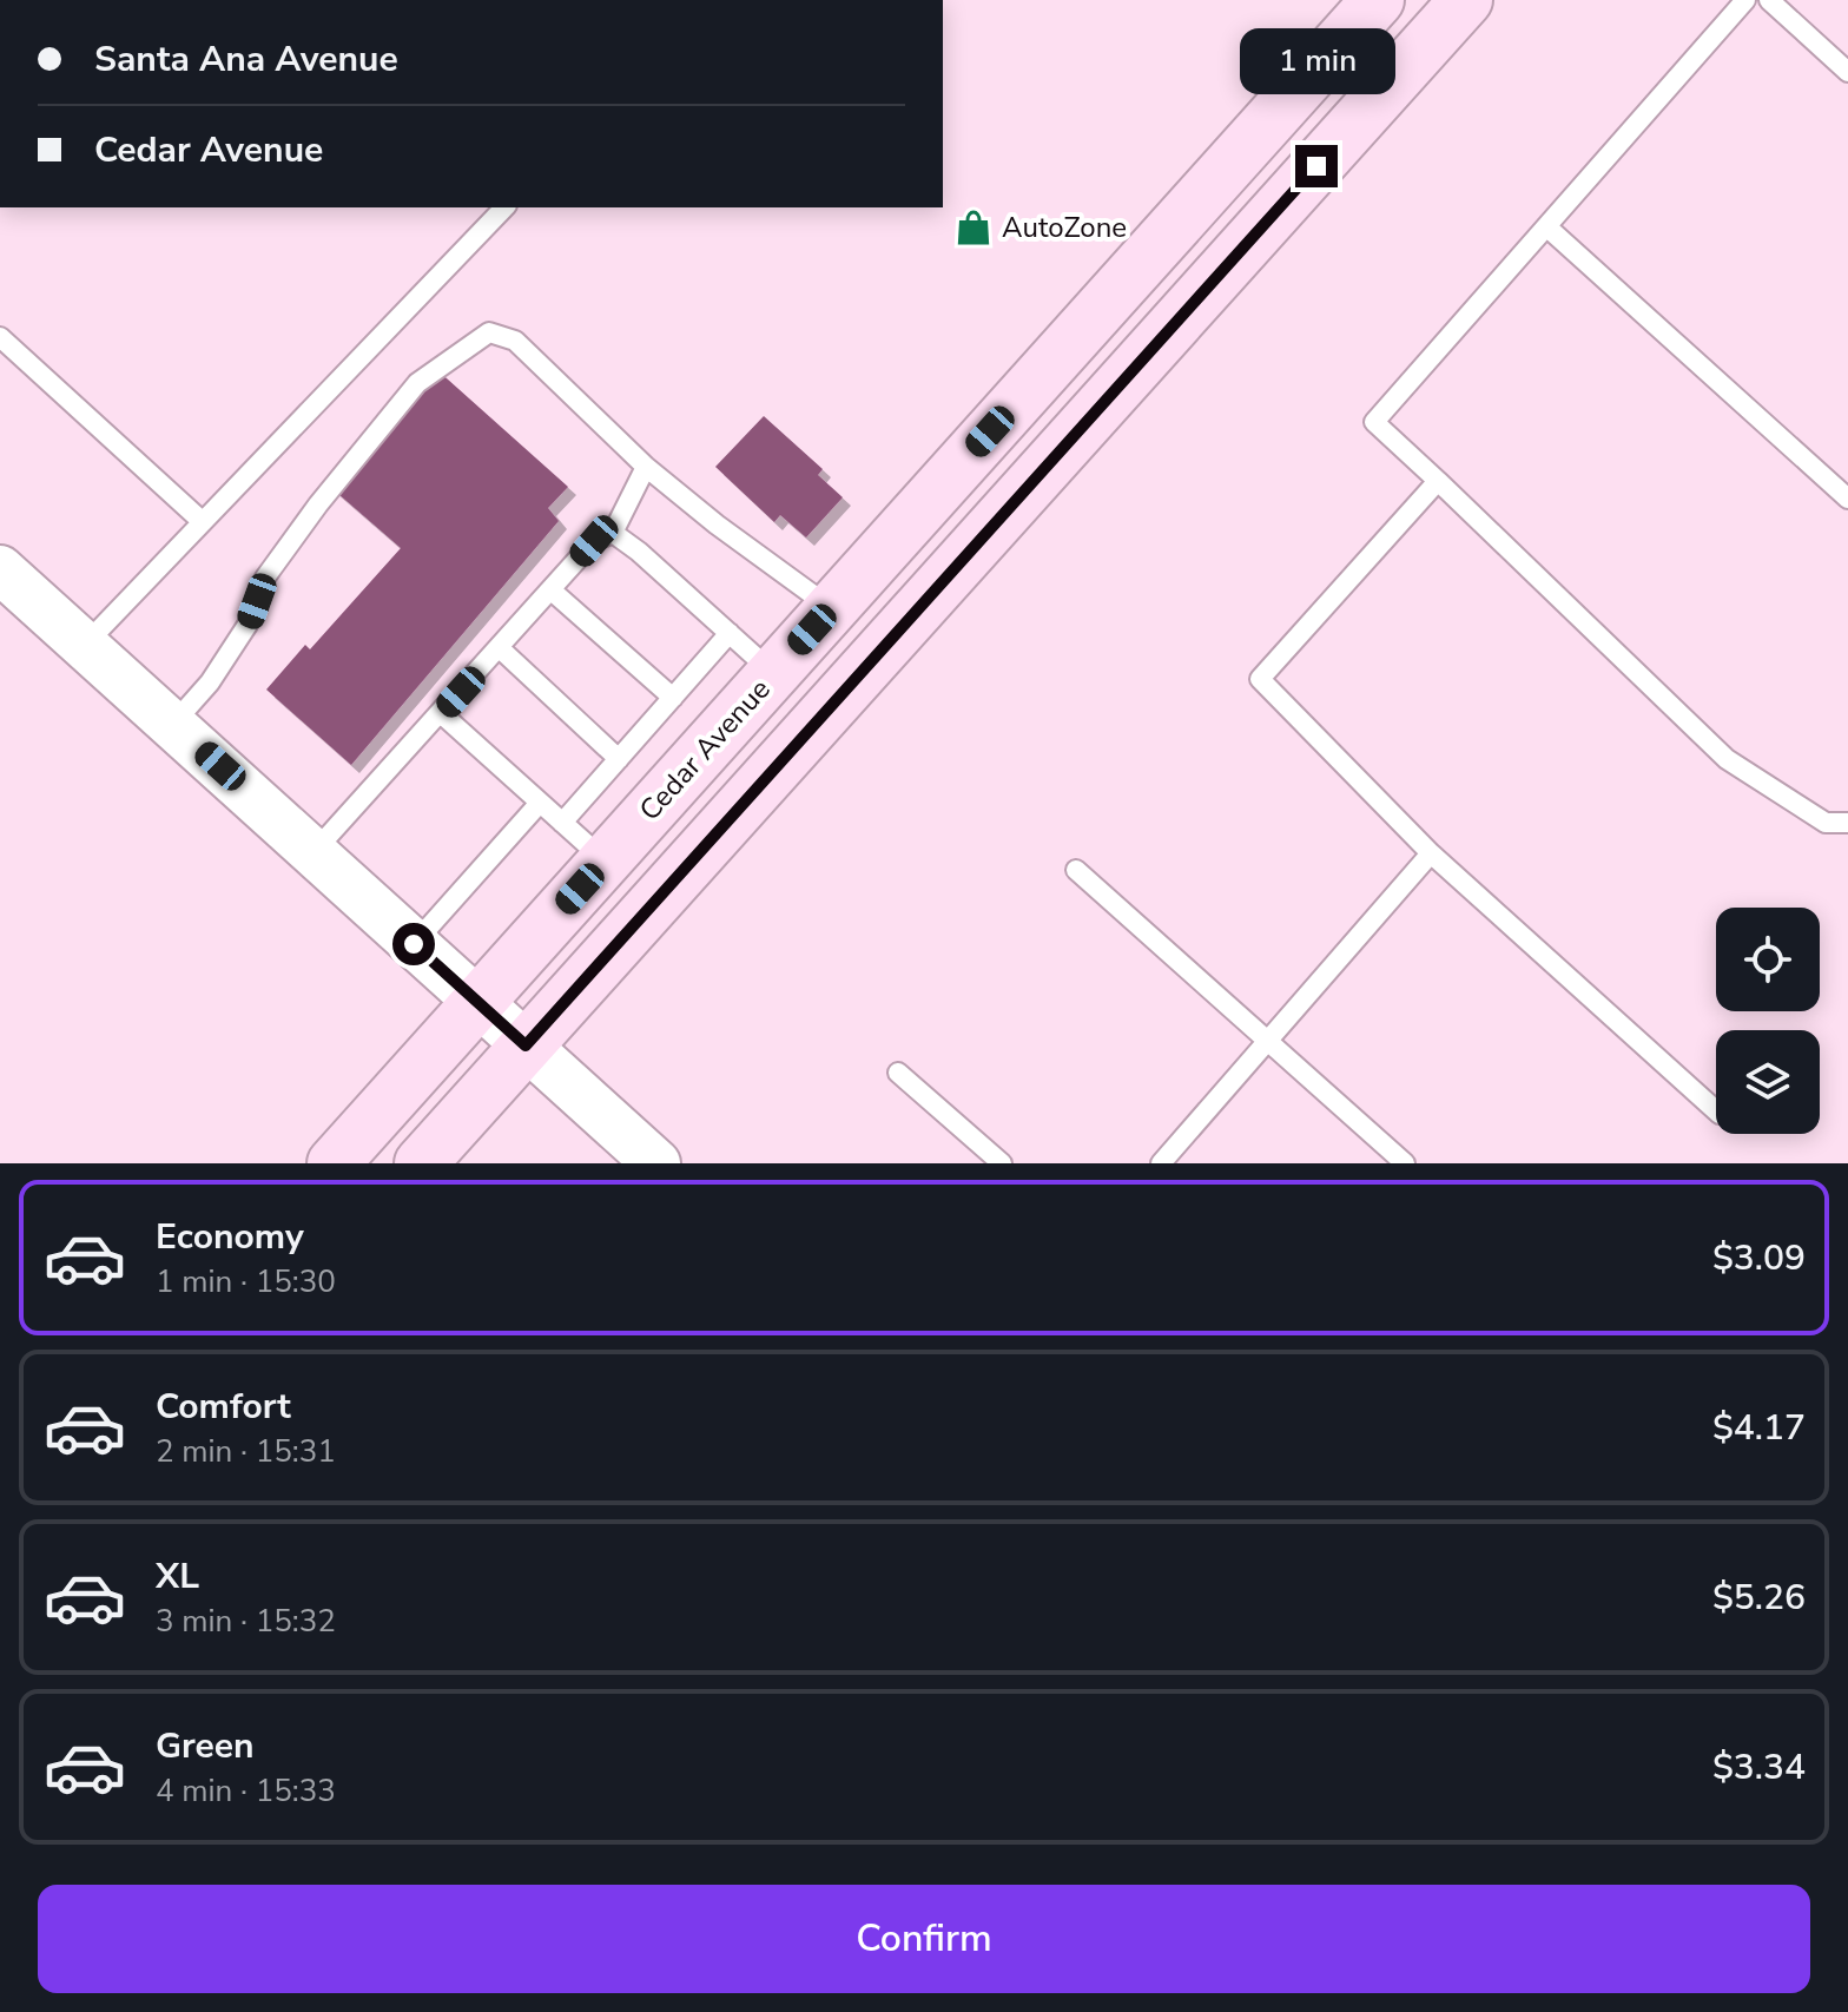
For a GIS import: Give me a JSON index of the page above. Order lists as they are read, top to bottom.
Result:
{
  "streets": {
    "main road": ["Cedar Avenue"]
  },
  "places": {
    "shop": ["AutoZone"]
  },
  "page": {
    "banner": ["Santa Ana Avenue", "Cedar Avenue"],
    "bubble": "1 min",
    "list": [
      {
        "name": "Economy",
        "note": "1 min · 15:30",
        "value": "$3.09"
      },
      {
        "name": "Comfort",
        "note": "2 min · 15:31",
        "value": "$4.17"
      },
      {
        "name": "XL",
        "note": "3 min · 15:32",
        "value": "$5.26"
      },
      {
        "name": "Green",
        "note": "4 min · 15:33",
        "value": "$3.34"
      }
    ],
    "buttons": "Confirm"
  }
}
